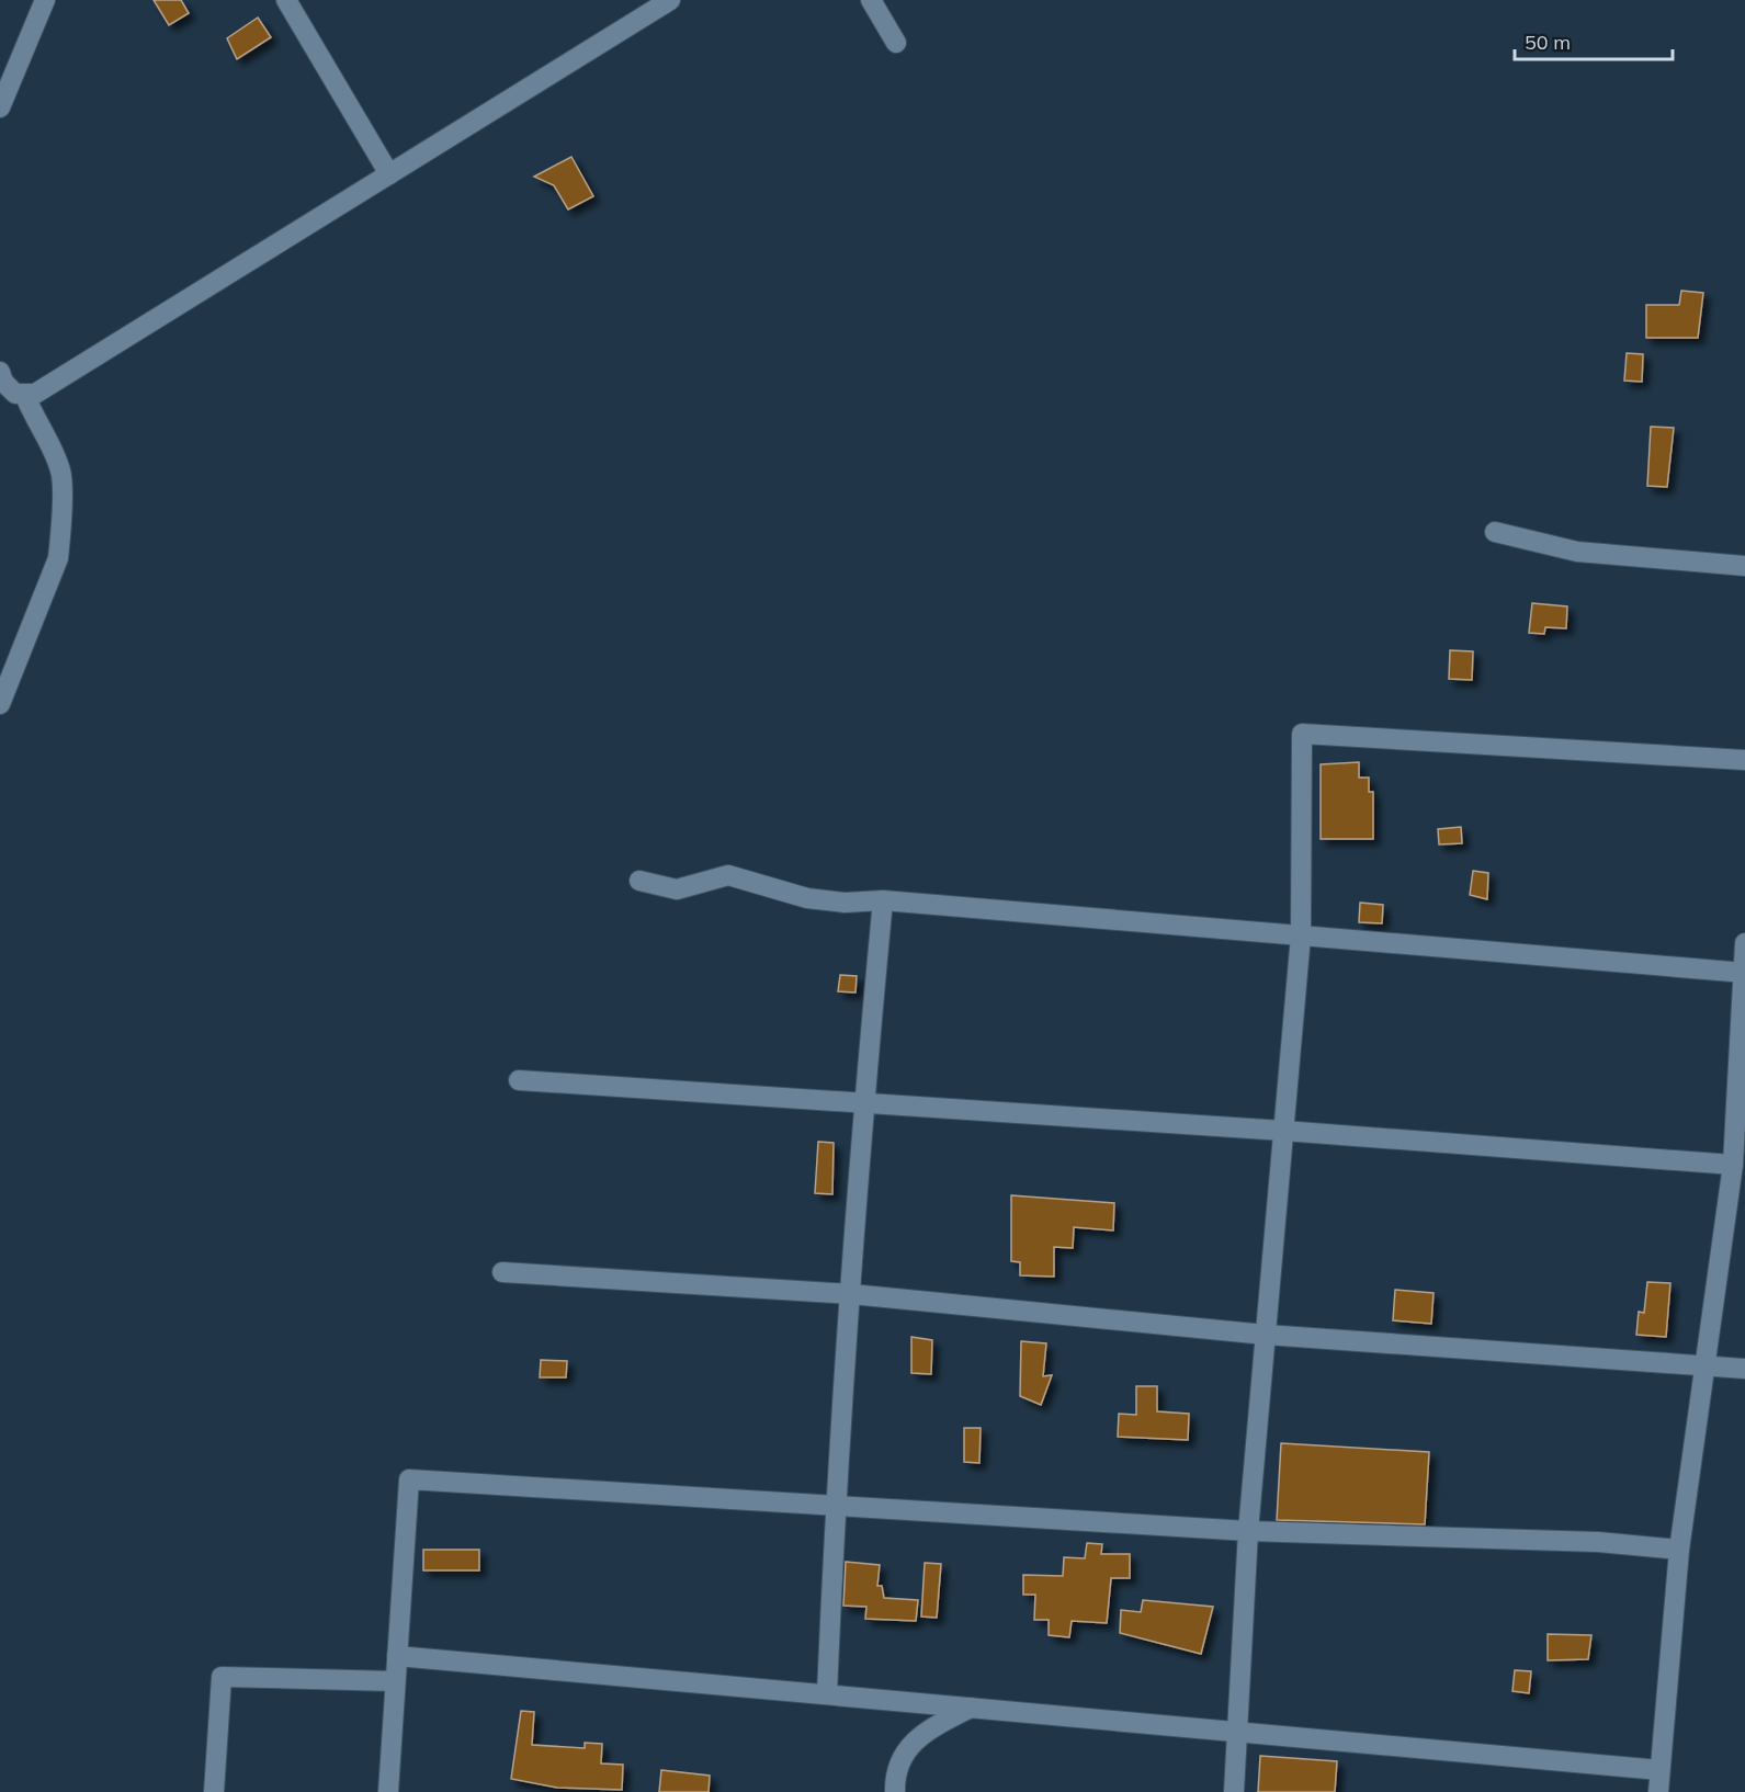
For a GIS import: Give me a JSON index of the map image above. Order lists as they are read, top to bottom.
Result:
{
  "scale_bar": "50 m"
}
